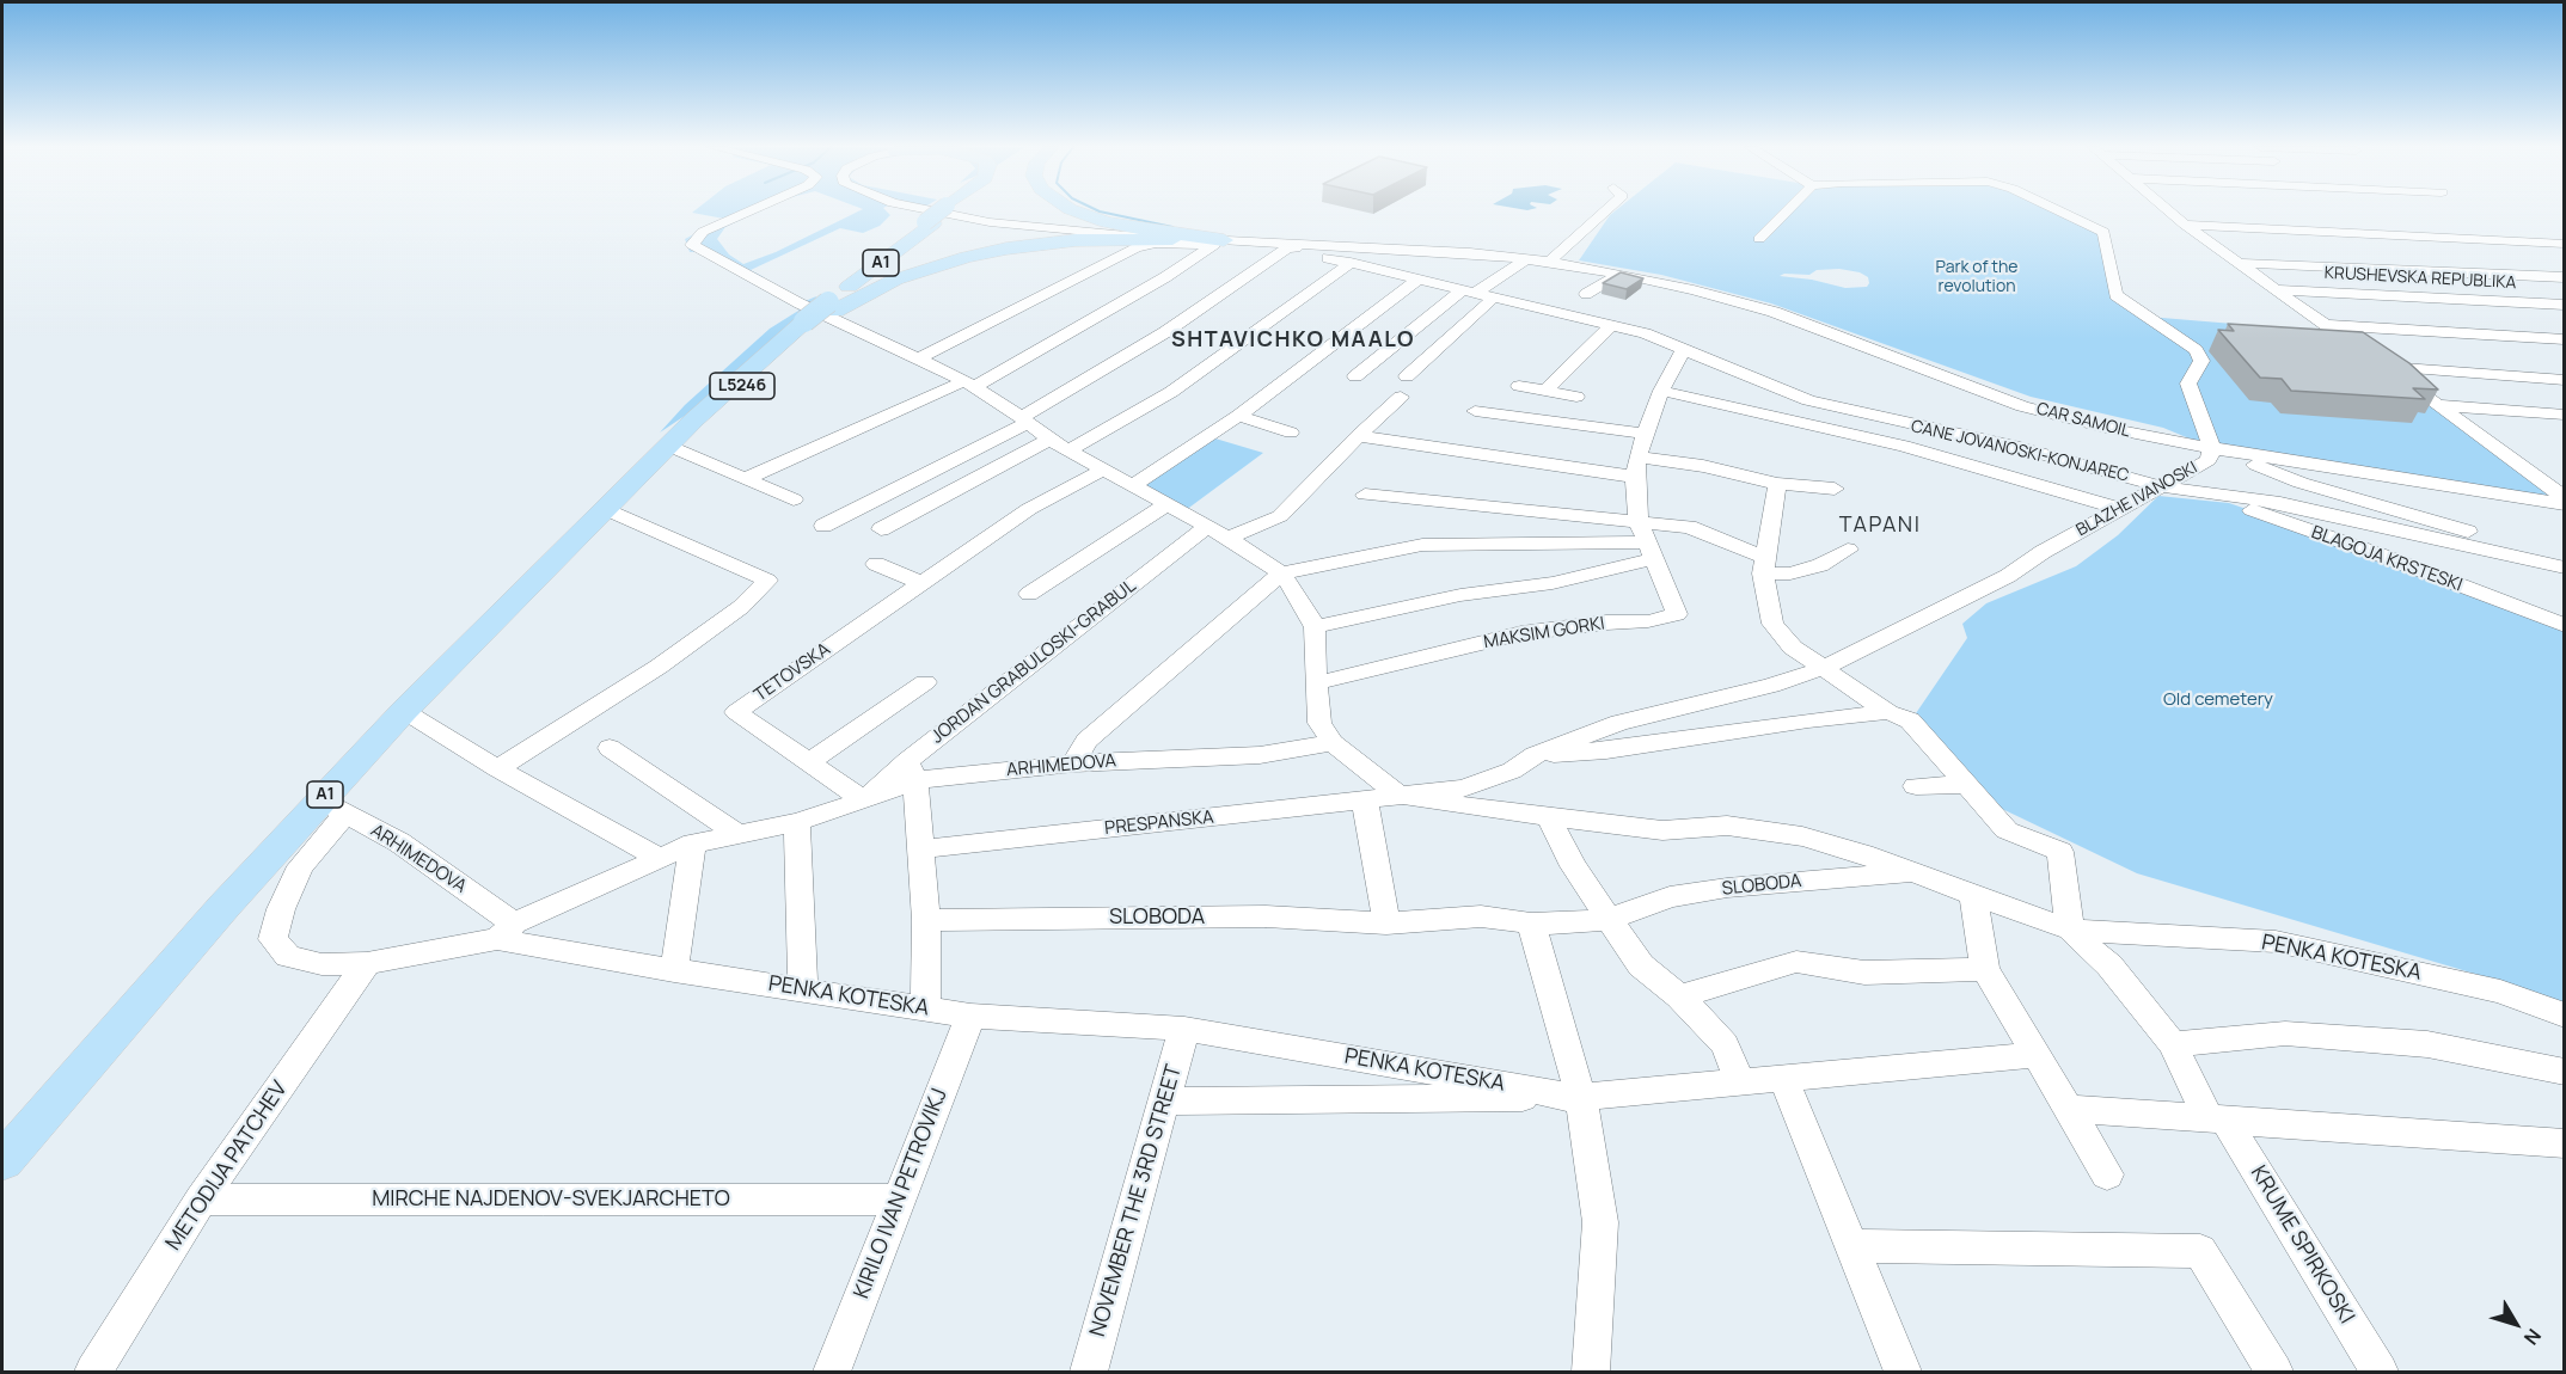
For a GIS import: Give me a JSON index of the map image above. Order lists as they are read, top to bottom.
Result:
{
  "streets": {
    "main road": ["A1", "L5246"],
    "street": [
      "KRUSHEVSKA REPUBLIKA",
      "CAR SAMOIL",
      "CANE JOVANOSKI-KONJAREC",
      "BLAZHE IVANOSKI",
      "BLAGOJA KRSTESKI",
      "MAKSIM GORKI",
      "JORDAN GRABULOSKI-GRABUL",
      "TETOVSKA",
      "ARHIMEDOVA",
      "PRESPANSKA",
      "SLOBODA",
      "PENKA KOTESKA",
      "METODIJA PATCHEV",
      "KIRILO IVAN PETROVIKJ",
      "MIRCHE NAJDENOV-SVEKJARCHETO",
      "NOVEMBER THE 3RD STREET",
      "KRUME SPIRKOSKI"
    ]
  },
  "crossings": [
    ["A1", "L5246"],
    ["A1", "ARHIMEDOVA"],
    ["A1", "PENKA KOTESKA"],
    ["L5246", "CANE JOVANOSKI-KONJAREC"],
    ["CAR SAMOIL", "CANE JOVANOSKI-KONJAREC"],
    ["CAR SAMOIL", "BLAZHE IVANOSKI"],
    ["CANE JOVANOSKI-KONJAREC", "BLAZHE IVANOSKI"],
    ["CANE JOVANOSKI-KONJAREC", "BLAGOJA KRSTESKI"],
    ["CANE JOVANOSKI-KONJAREC", "MAKSIM GORKI"],
    ["BLAZHE IVANOSKI", "PRESPANSKA"],
    ["JORDAN GRABULOSKI-GRABUL", "ARHIMEDOVA"],
    ["TETOVSKA", "ARHIMEDOVA"],
    ["ARHIMEDOVA", "PENKA KOTESKA"],
    ["PENKA KOTESKA", "METODIJA PATCHEV"],
    ["PENKA KOTESKA", "KIRILO IVAN PETROVIKJ"],
    ["PENKA KOTESKA", "NOVEMBER THE 3RD STREET"],
    ["PENKA KOTESKA", "KRUME SPIRKOSKI"],
    ["METODIJA PATCHEV", "MIRCHE NAJDENOV-SVEKJARCHETO"],
    ["KIRILO IVAN PETROVIKJ", "MIRCHE NAJDENOV-SVEKJARCHETO"]
  ],
  "districts": ["SHTAVICHKO MAALO", "TAPANI"],
  "parks": ["Park of the revolution", "Old cemetery"],
  "north": "bottom right"
}
